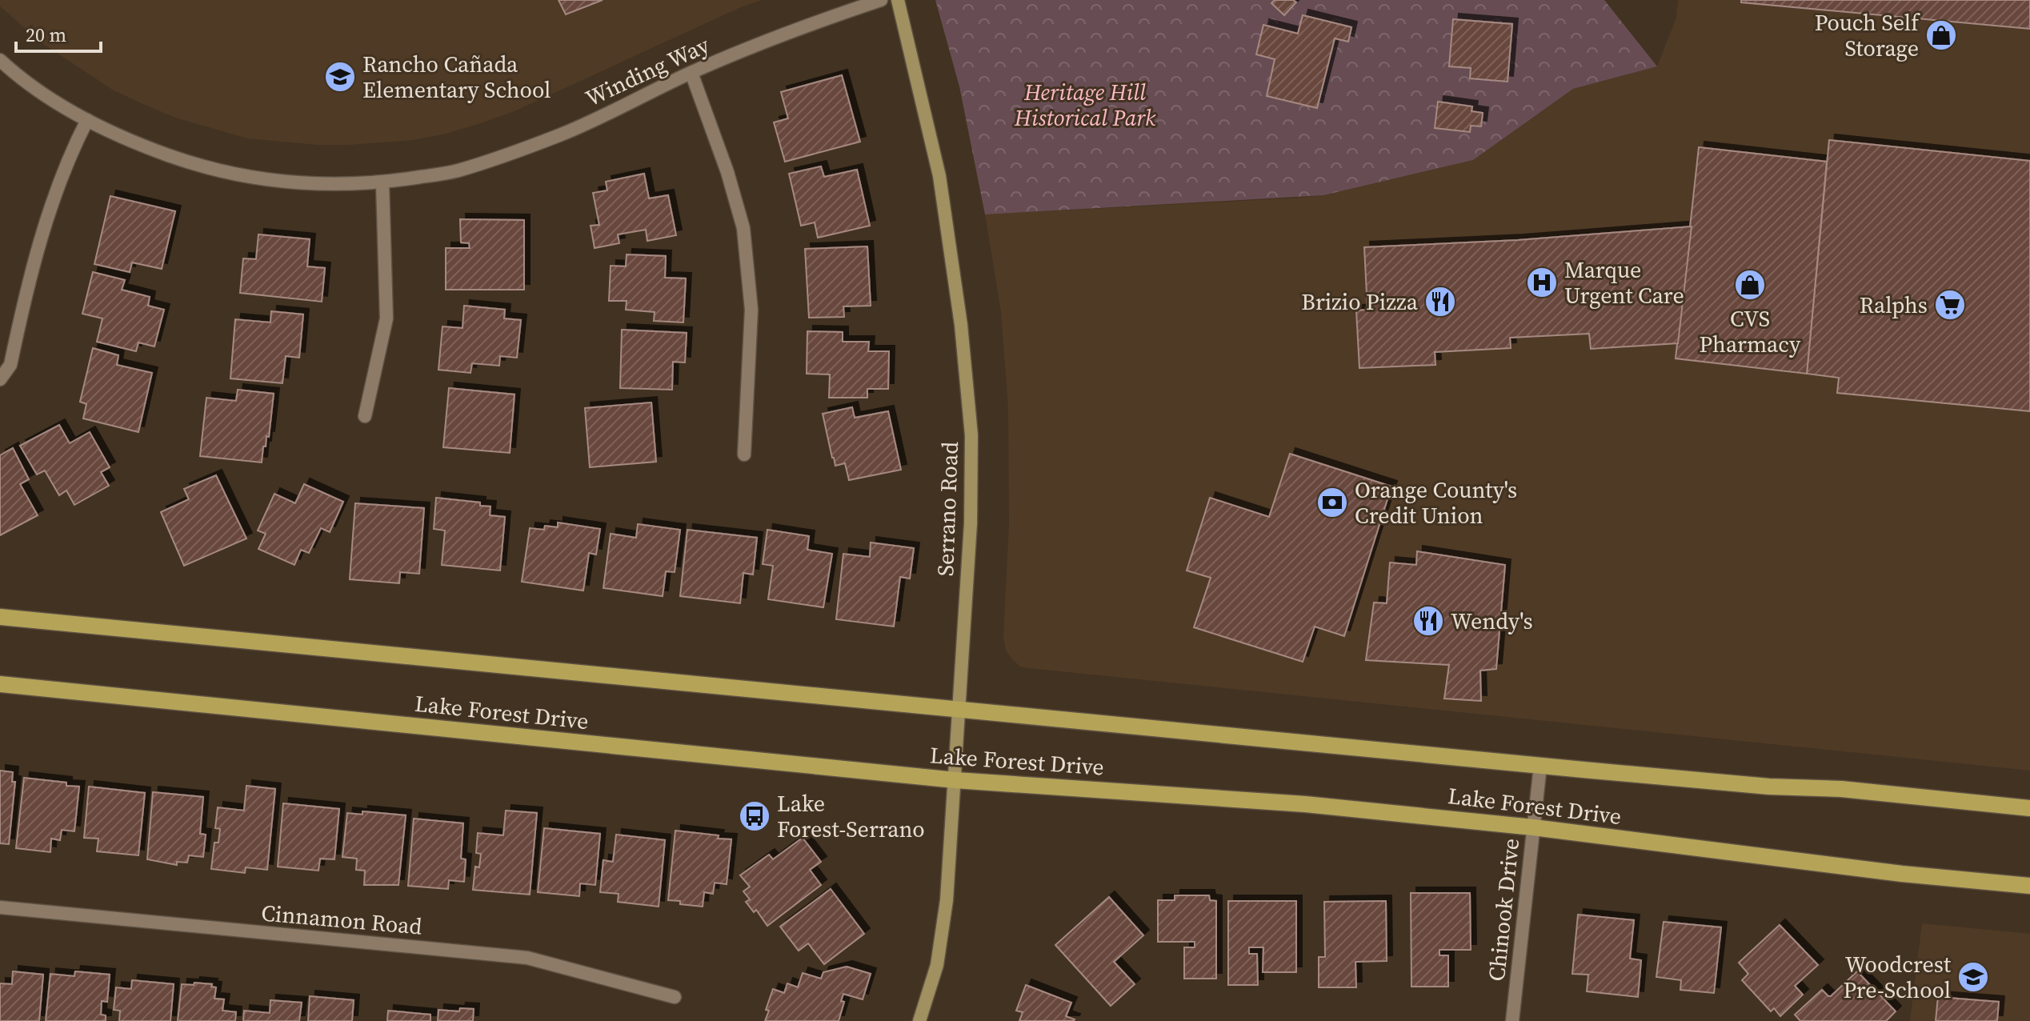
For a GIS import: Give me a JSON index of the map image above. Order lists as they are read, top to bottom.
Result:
{
  "streets": {
    "main road": ["Lake Forest Drive"],
    "street": [
      "Winding Way",
      "Serrano Road",
      "Chinook Drive",
      "Cinnamon Road"
    ]
  },
  "crossings": [
    ["Serrano Road", "Lake Forest Drive"],
    ["Lake Forest Drive", "Chinook Drive"]
  ],
  "parks": ["Heritage Hill Historical Park"],
  "places": {
    "shop": ["Pouch Self Storage", "CVS Pharmacy"],
    "school or university": ["Rancho Cañada Elementary School", "Woodcrest Pre-School"],
    "hospital": ["Marque Urgent Care"],
    "restaurant": ["Brizio Pizza", "Wendy's"],
    "supermarket": ["Ralphs"],
    "bank": ["Orange County's Credit Union"],
    "bus stop": ["Lake Forest-Serrano"]
  },
  "scale_bar": "20 m"
}
